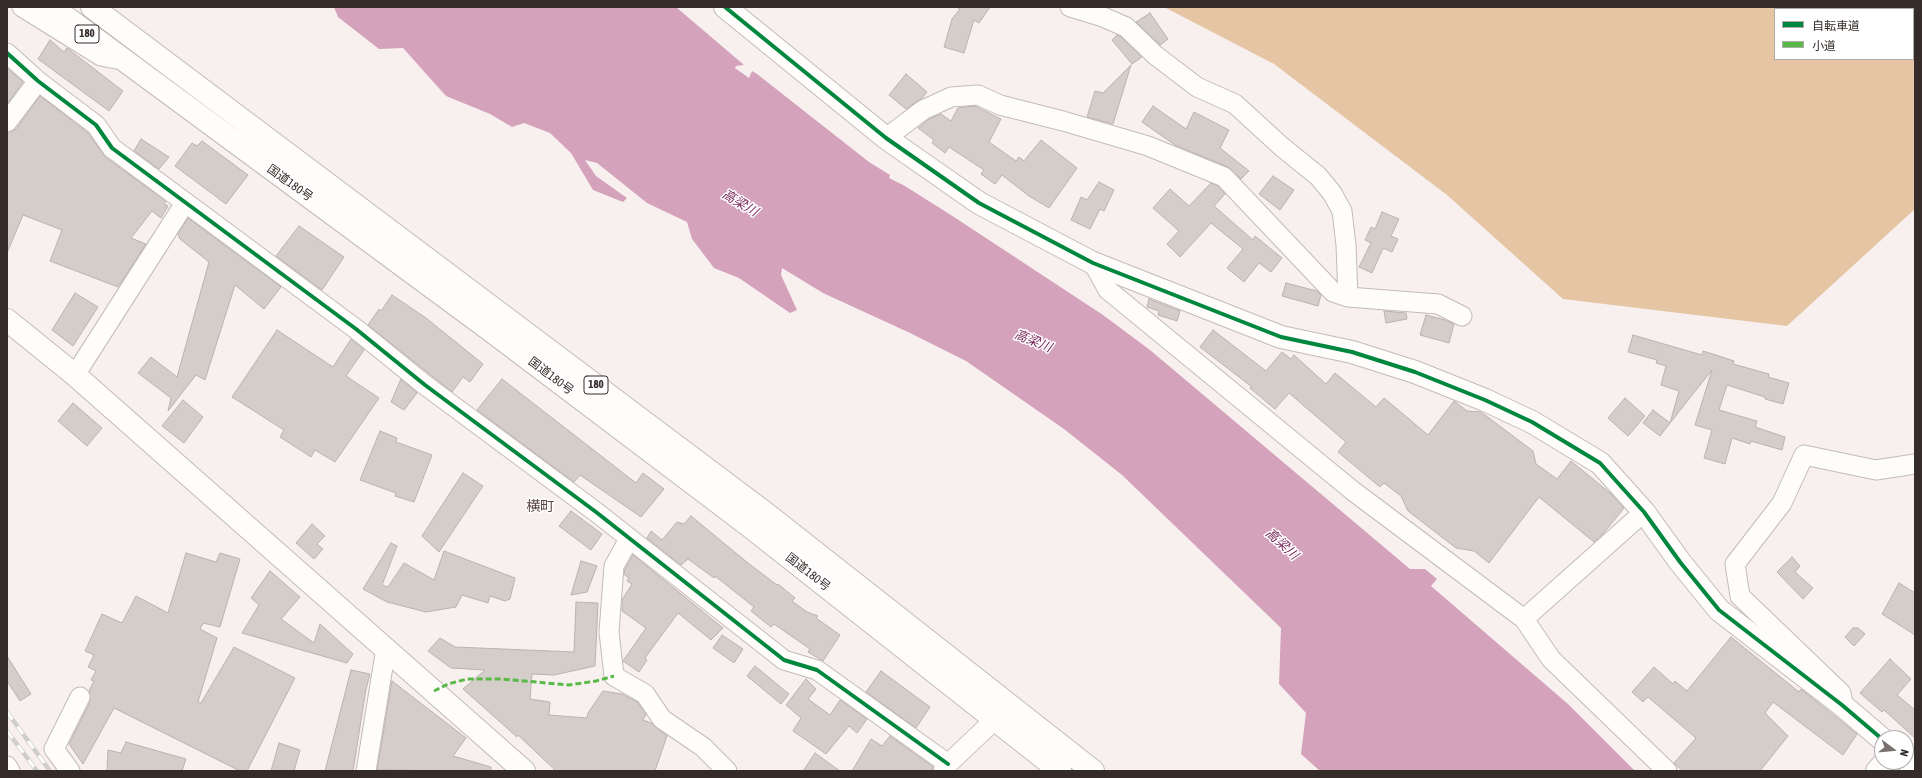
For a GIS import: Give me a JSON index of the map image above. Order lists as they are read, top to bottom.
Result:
{
  "streets": {
    "main road": ["180", "国道180号"]
  },
  "districts": ["横町"],
  "water": ["高梁川"],
  "legend": ["自転車道", "小道"],
  "north": "right"
}
